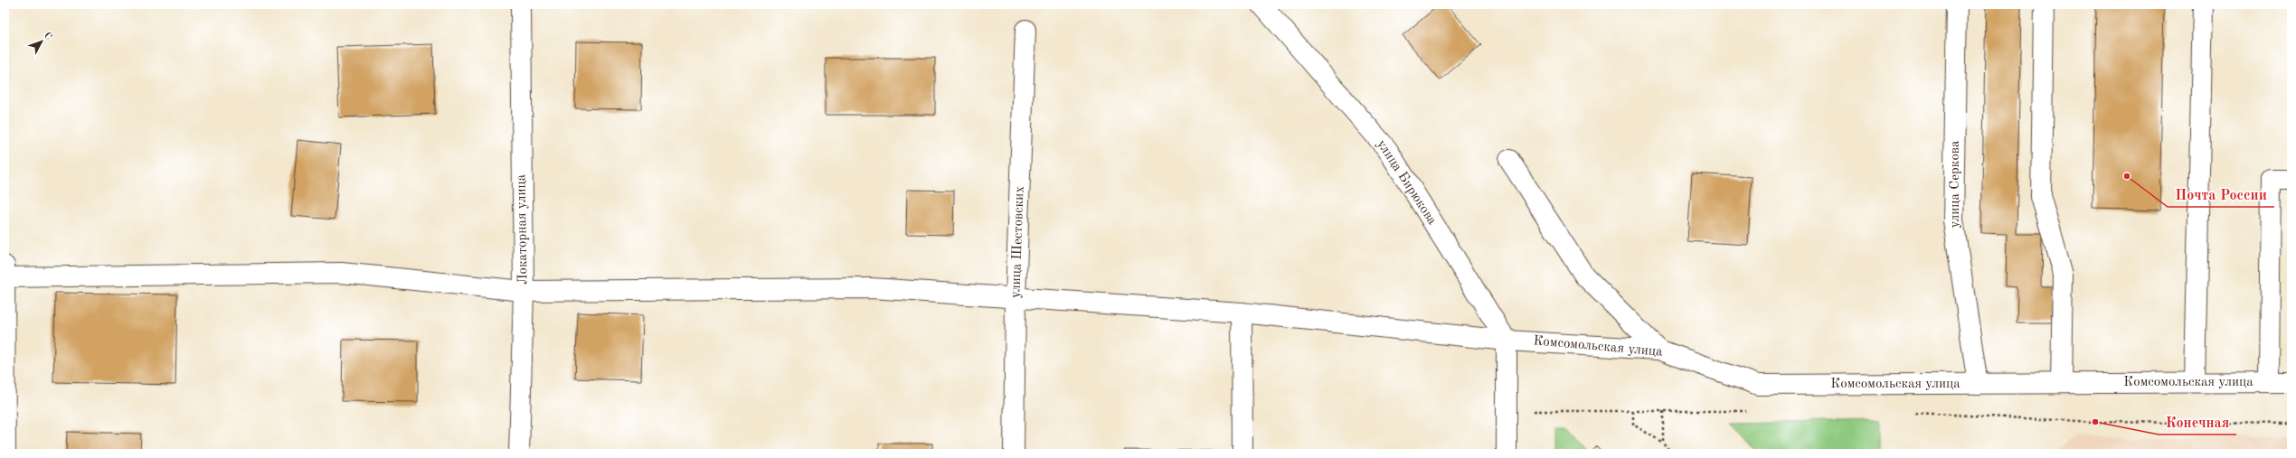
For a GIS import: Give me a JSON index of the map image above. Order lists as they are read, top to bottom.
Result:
{
  "streets": {
    "street": [
      "улица Бирюкова",
      "улица Серкова",
      "Локаторная улица",
      "улица Шестовских",
      "Комсомольская улица"
    ]
  },
  "crossings": [
    ["улица Бирюкова", "Комсомольская улица"],
    ["улица Серкова", "Комсомольская улица"],
    ["Локаторная улица", "Комсомольская улица"],
    ["улица Шестовских", "Комсомольская улица"]
  ],
  "places": ["Почта России", "Конечная"],
  "north": "top right"
}
